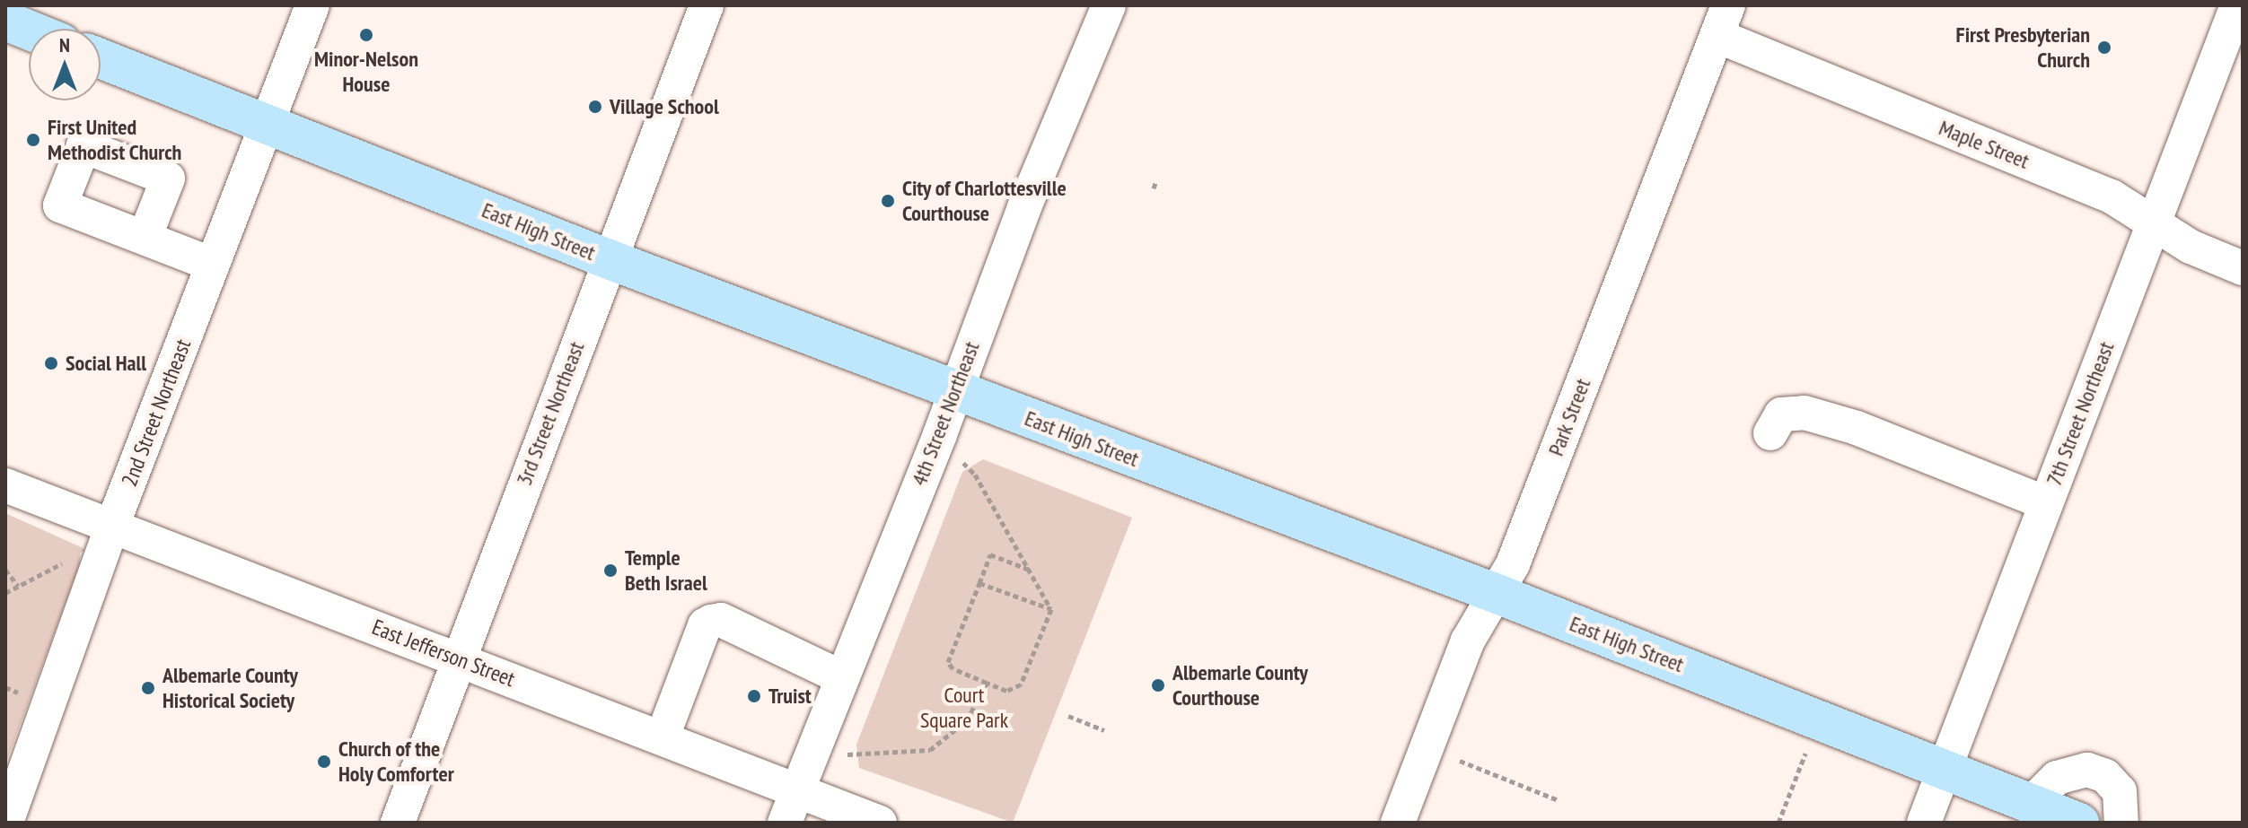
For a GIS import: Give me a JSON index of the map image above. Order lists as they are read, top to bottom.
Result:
{
  "streets": {
    "main road": ["East High Street"],
    "street": [
      "Maple Street",
      "2nd Street Northeast",
      "3rd Street Northeast",
      "4th Street Northeast",
      "7th Street Northeast",
      "Park Street",
      "East Jefferson Street"
    ]
  },
  "crossings": [
    ["Maple Street", "7th Street Northeast"],
    ["Maple Street", "Park Street"],
    ["East High Street", "2nd Street Northeast"],
    ["East High Street", "3rd Street Northeast"],
    ["East High Street", "4th Street Northeast"],
    ["East High Street", "7th Street Northeast"],
    ["East High Street", "Park Street"],
    ["2nd Street Northeast", "East Jefferson Street"],
    ["3rd Street Northeast", "East Jefferson Street"],
    ["4th Street Northeast", "East Jefferson Street"]
  ],
  "parks": ["Court Square Park"],
  "places": [
    "Minor-Nelson House",
    "First Presbyterian Church",
    "Village School",
    "First United Methodist Church",
    "City of Charlottesville Courthouse",
    "Social Hall",
    "Temple Beth Israel",
    "Albemarle County Courthouse",
    "Albemarle County Historical Society",
    "Truist",
    "Church of the Holy Comforter"
  ],
  "north": "top"
}
